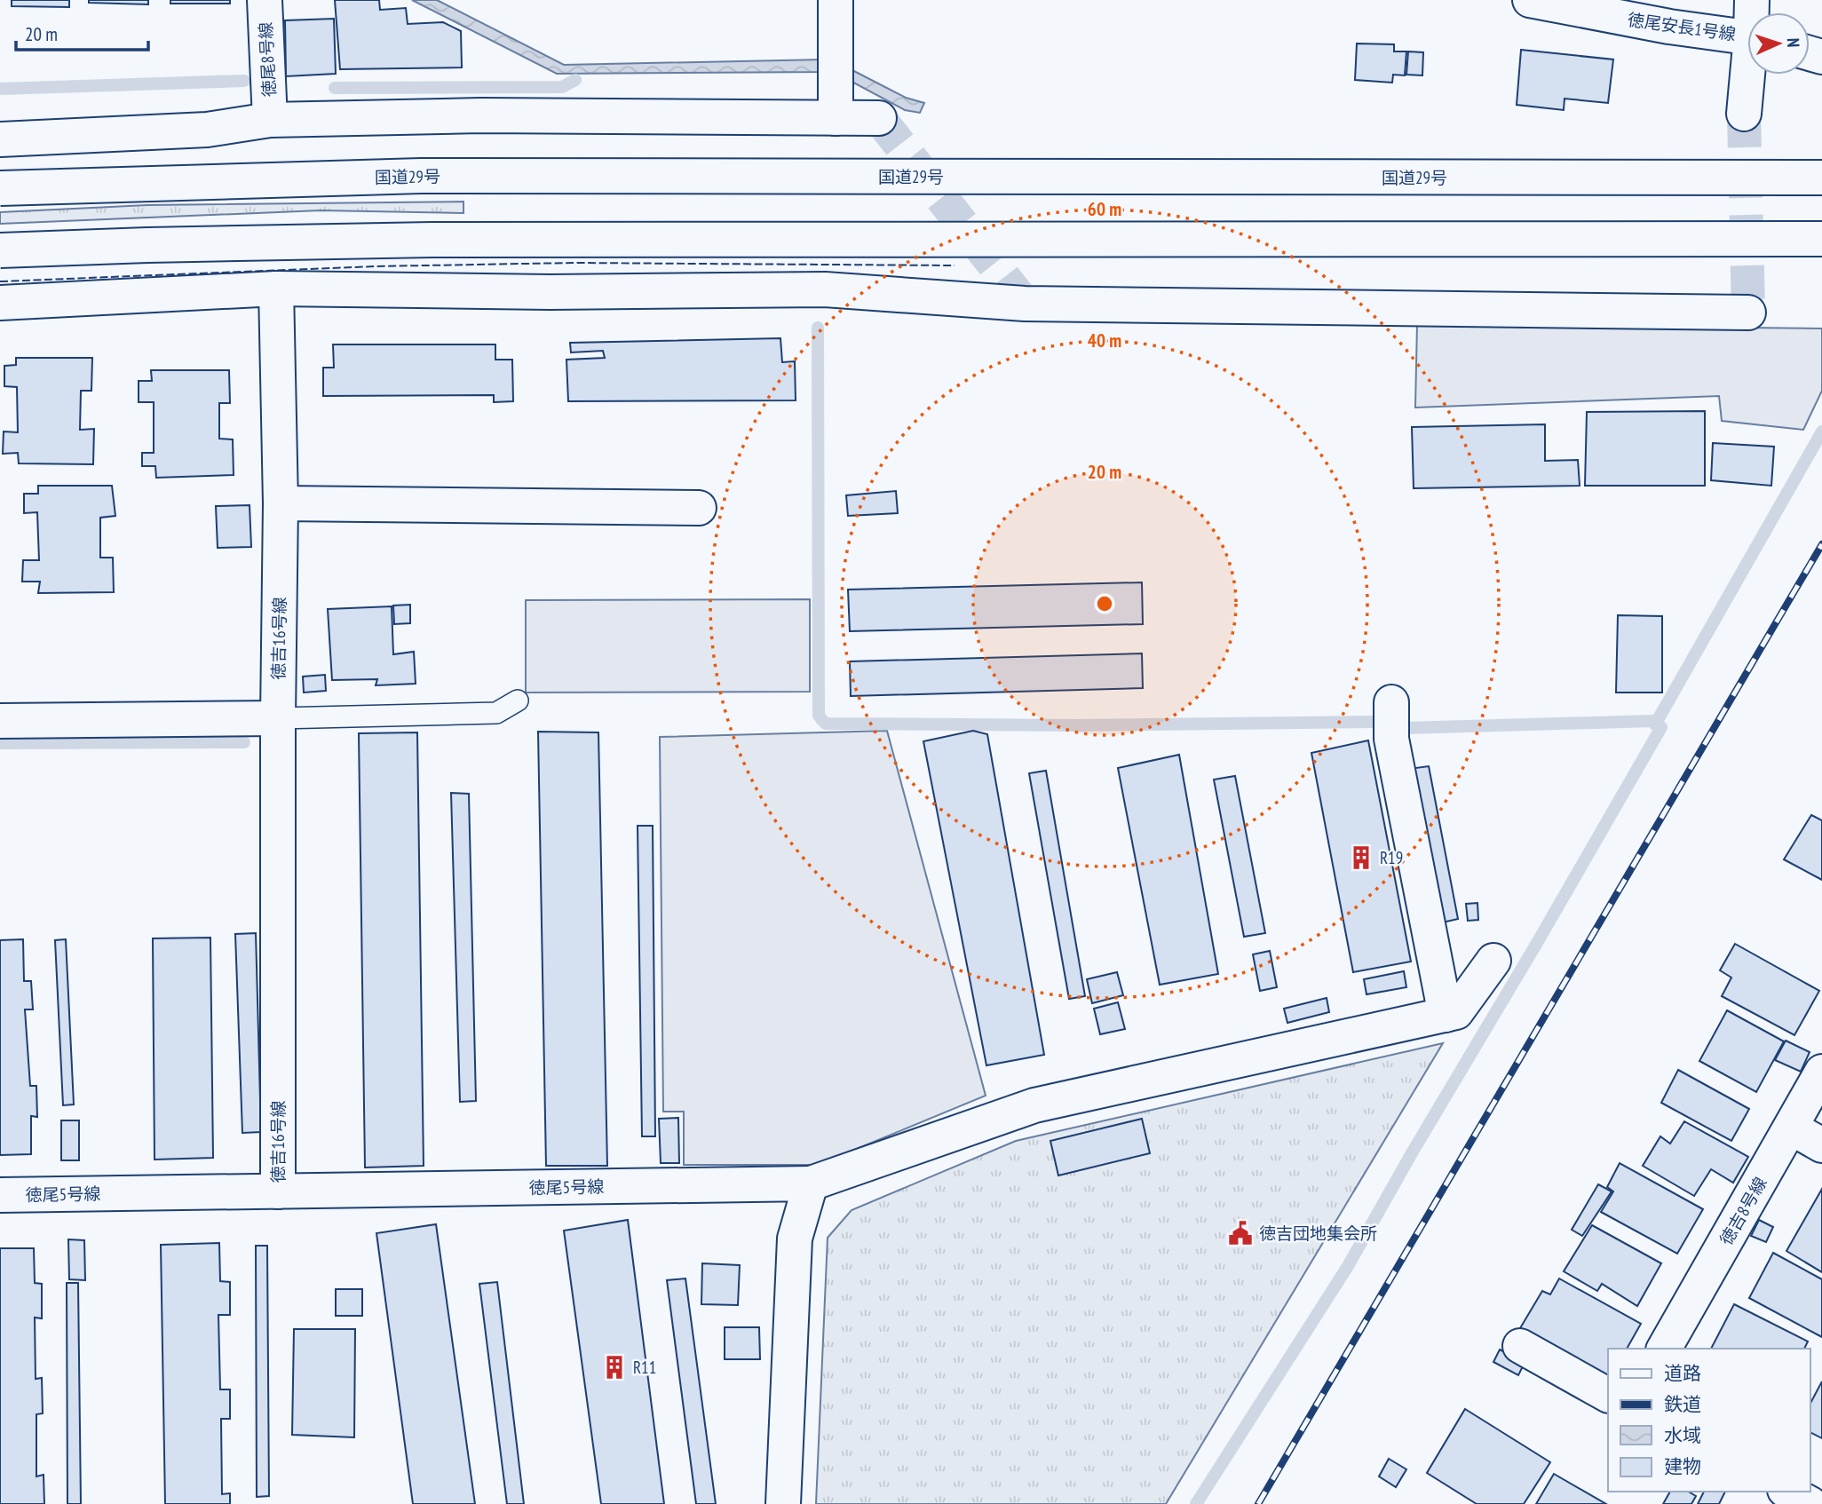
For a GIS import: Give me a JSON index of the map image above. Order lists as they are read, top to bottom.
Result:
{
  "streets": {
    "main road": [
      "徳尾安長1号線",
      "徳尾8号線",
      "国道29号",
      "徳吉16号線",
      "徳尾5号線",
      "徳吉8号線"
    ]
  },
  "crossings": [
    ["徳吉16号線", "徳尾5号線"]
  ],
  "places": {
    "building": ["R19", "R11"],
    "public building": ["徳吉団地集会所"]
  },
  "legend": [
    "道路",
    "鉄道",
    "水域",
    "建物"
  ],
  "scale_bar": "20 m",
  "north": "right",
  "rings": ["60 m", "40 m", "20 m"]
}
